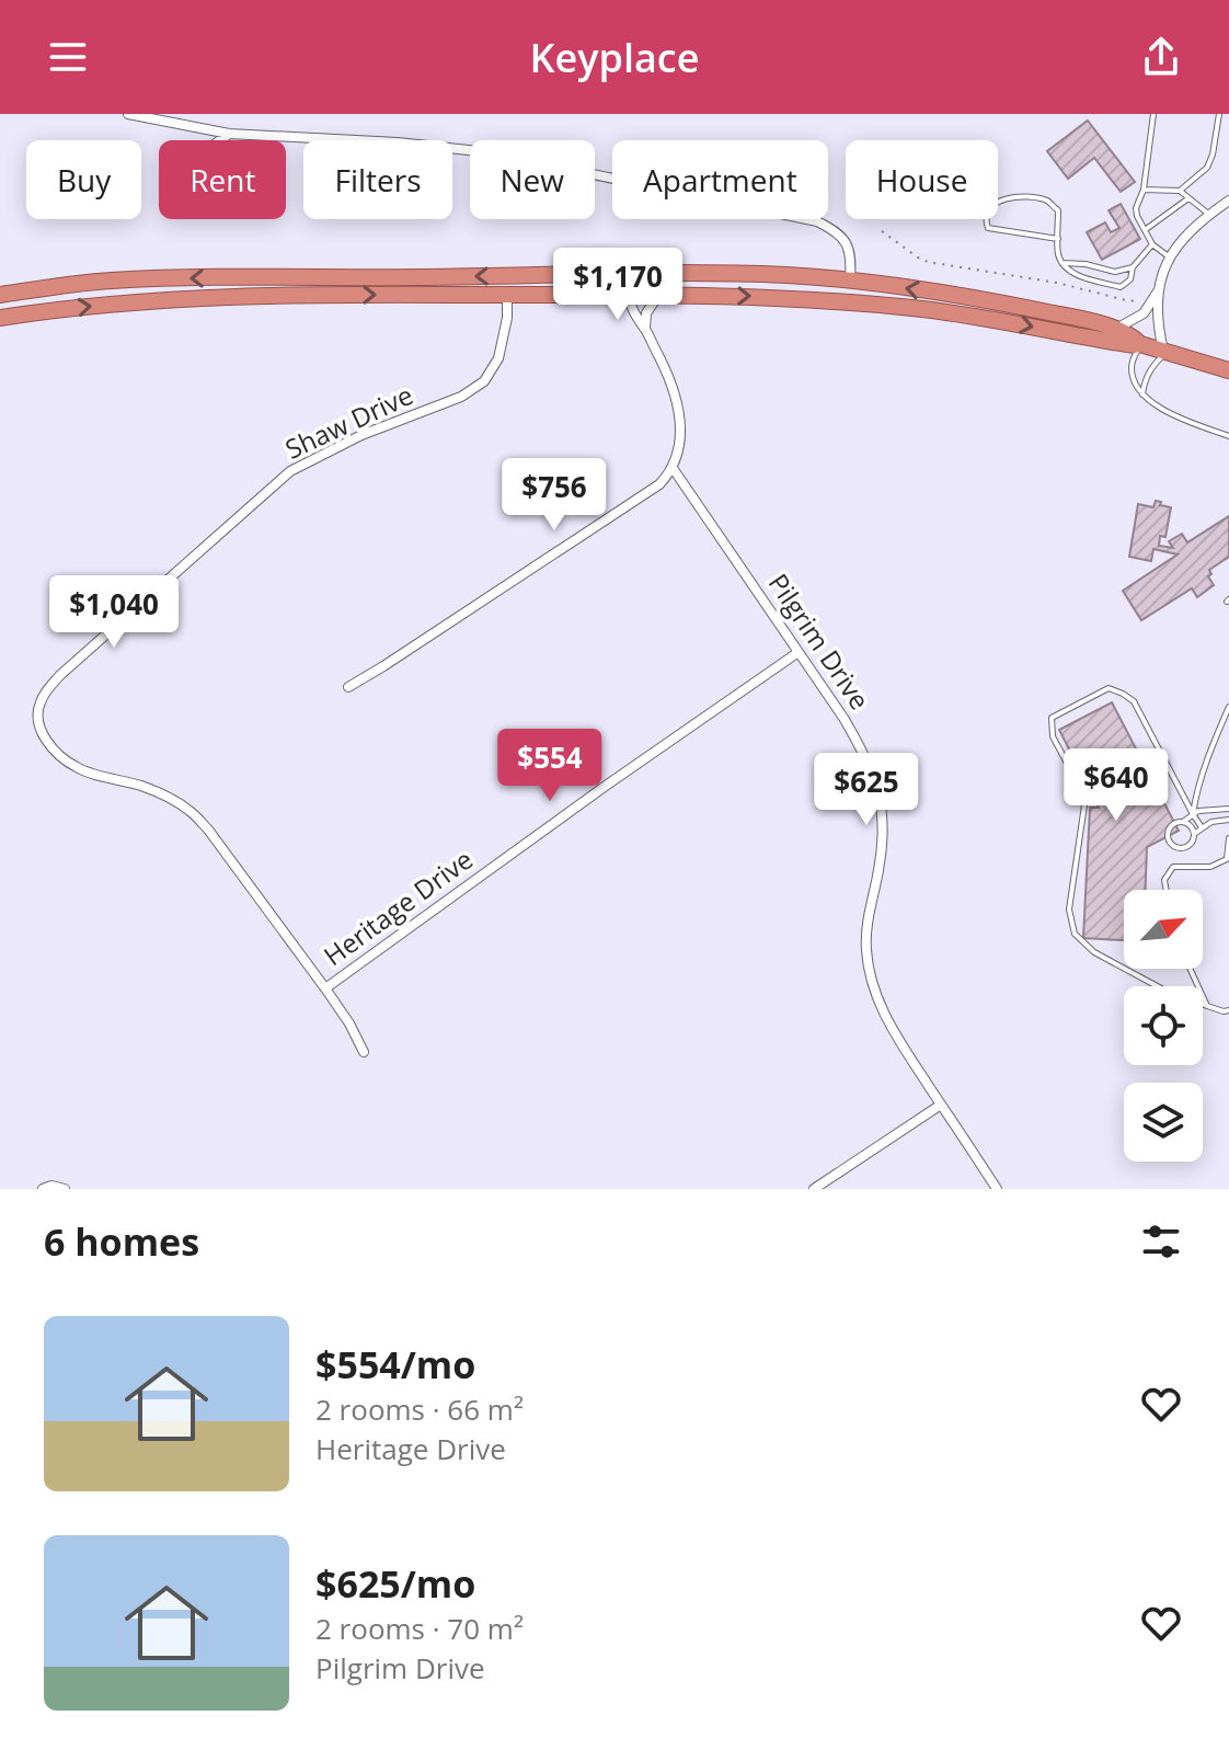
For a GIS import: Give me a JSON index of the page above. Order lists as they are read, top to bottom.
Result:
{
  "streets": {
    "street": ["Shaw Drive", "Pilgrim Drive", "Heritage Drive"]
  },
  "crossings": [
    ["Shaw Drive", "Heritage Drive"],
    ["Pilgrim Drive", "Heritage Drive"]
  ],
  "north": "top right",
  "page": {
    "header": "Keyplace",
    "chip": [
      "Buy",
      "Rent",
      "Filters",
      "New",
      "Apartment",
      "House"
    ],
    "price": [
      "$1,170",
      "$756",
      "$1,040",
      "$554",
      "$640",
      "$625"
    ],
    "heading": "6 homes",
    "list": [
      {
        "name": "$554/mo",
        "note": "2 rooms · 66 m² · Heritage Drive"
      },
      {
        "name": "$625/mo",
        "note": "2 rooms · 70 m² · Pilgrim Drive"
      }
    ]
  }
}
